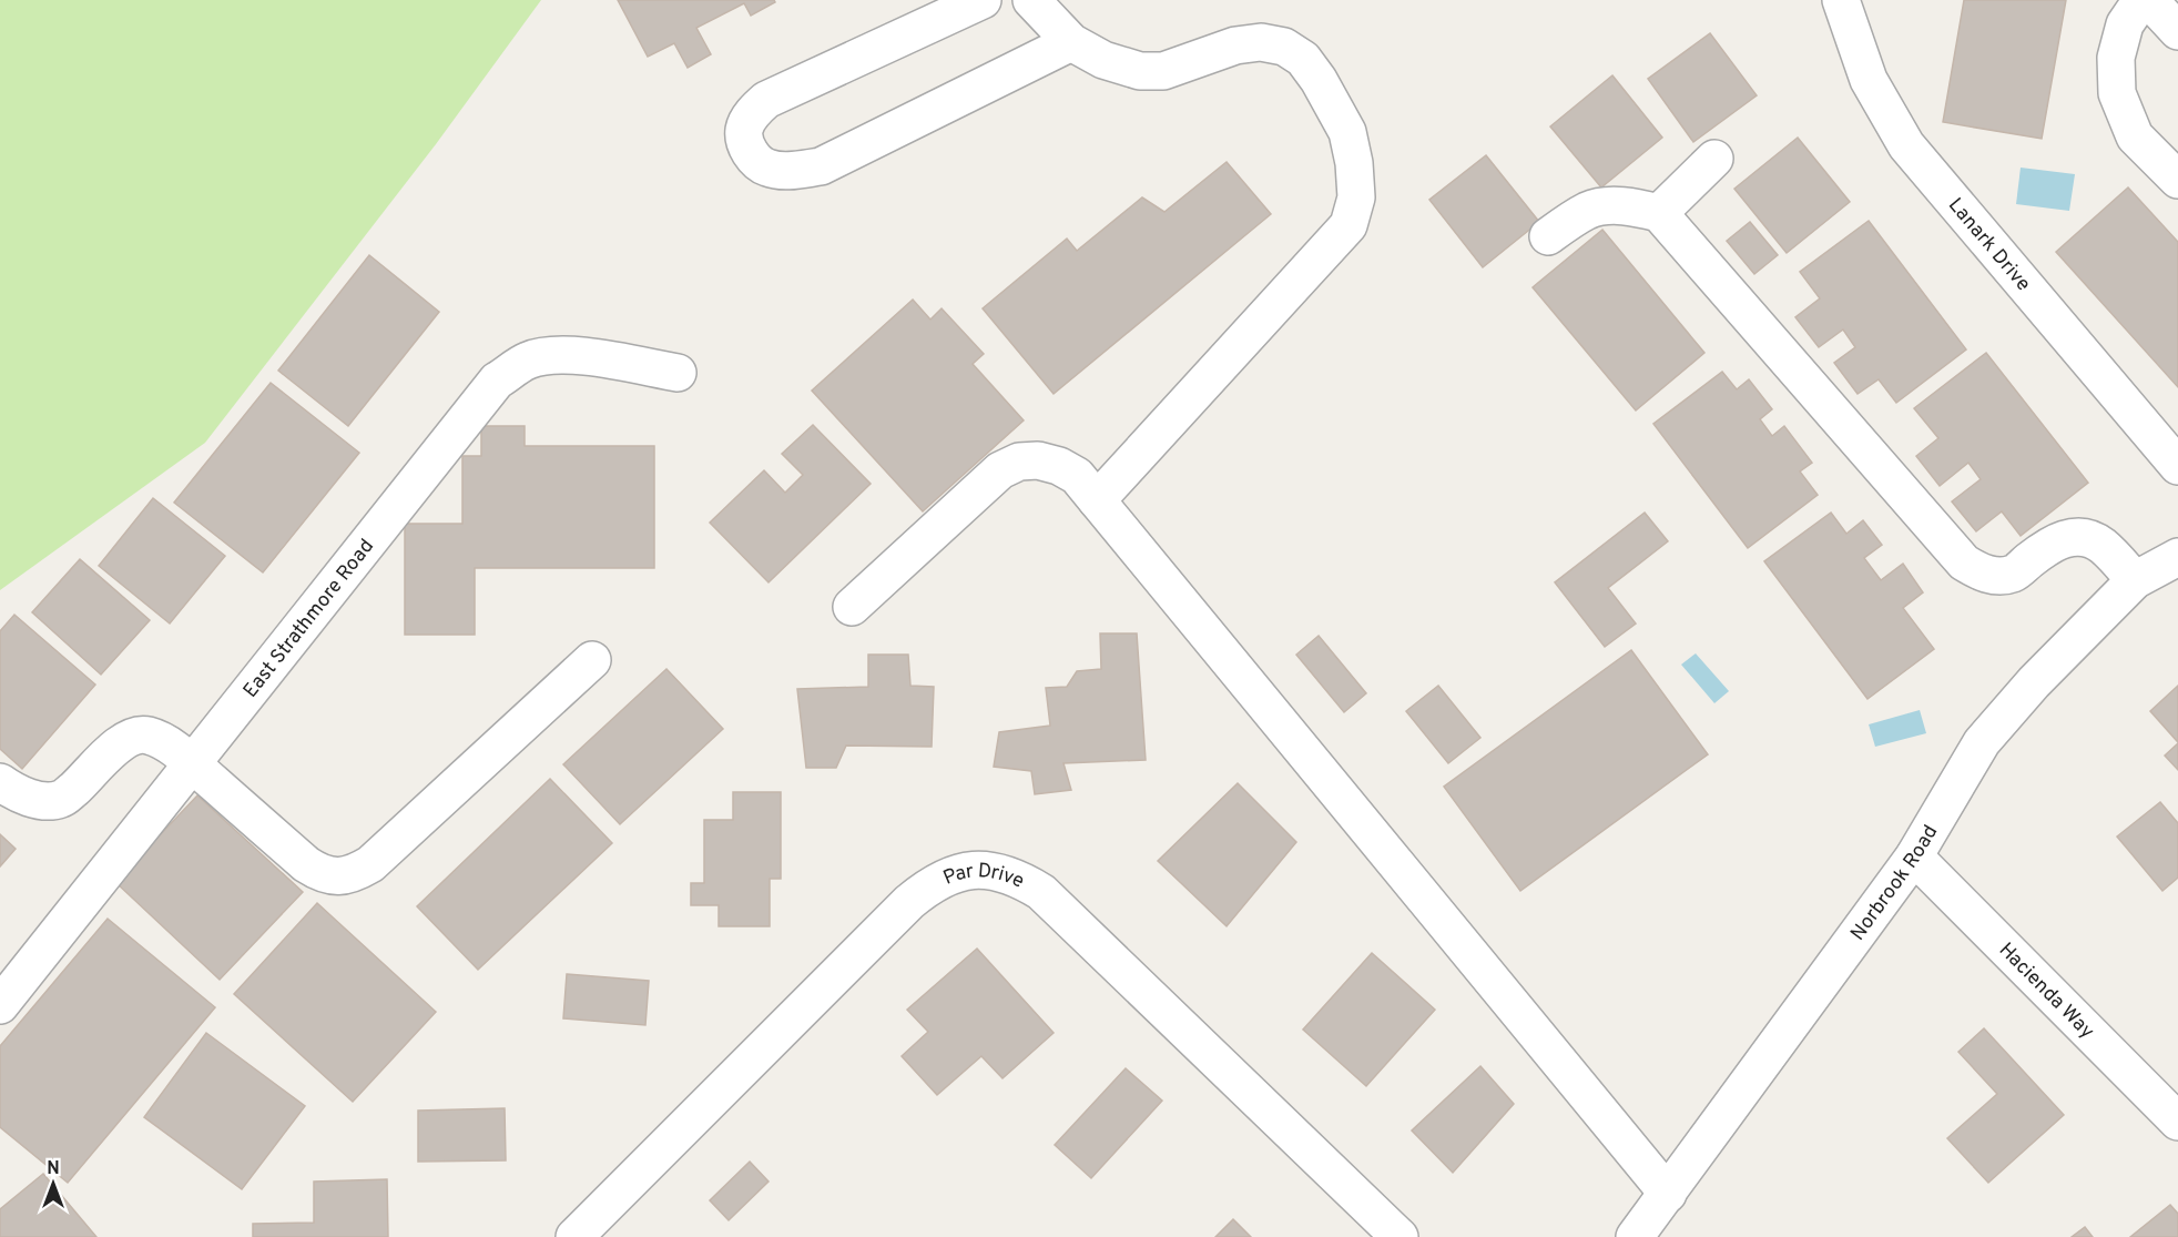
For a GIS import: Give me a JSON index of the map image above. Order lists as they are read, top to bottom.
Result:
{
  "streets": {
    "street": [
      "Lanark Drive",
      "East Strathmore Road",
      "Norbrook Road",
      "Par Drive",
      "Hacienda Way"
    ]
  },
  "crossings": [
    ["Norbrook Road", "Hacienda Way"]
  ],
  "north": "top"
}
